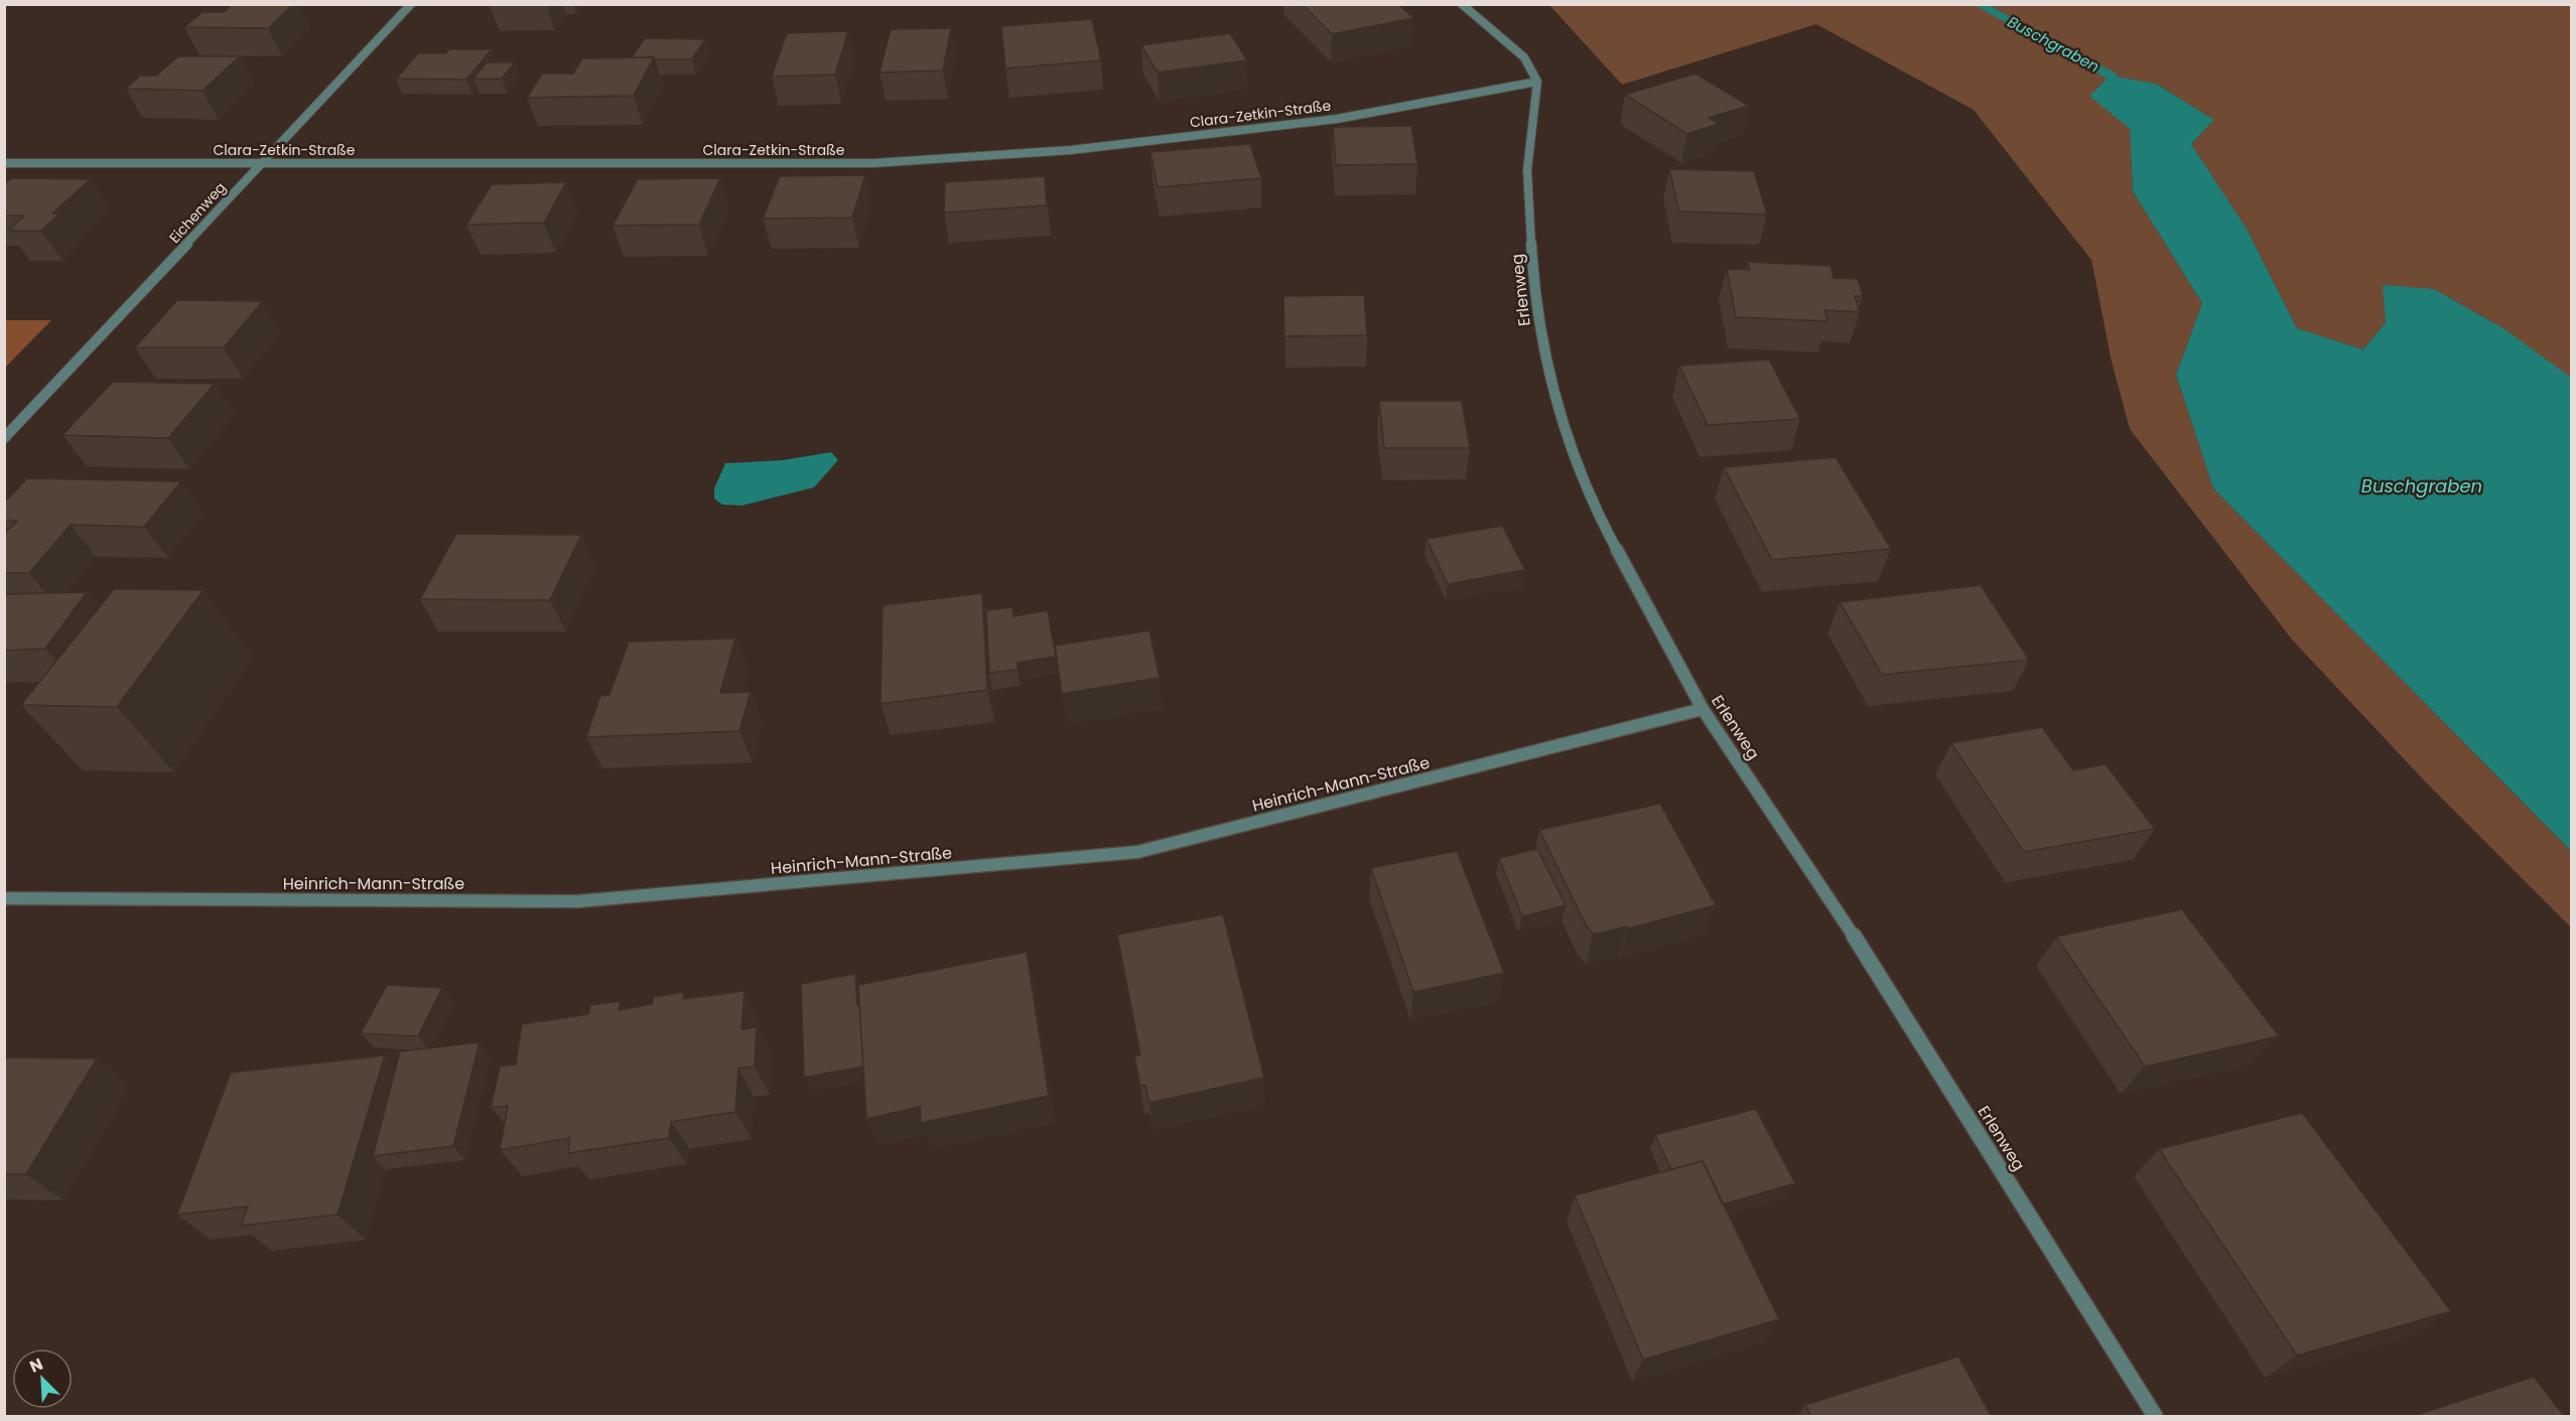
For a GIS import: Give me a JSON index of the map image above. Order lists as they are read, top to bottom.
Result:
{
  "streets": {
    "street": [
      "Clara-Zetkin-Straße",
      "Eichenweg",
      "Erlenweg",
      "Heinrich-Mann-Straße"
    ]
  },
  "crossings": [
    ["Clara-Zetkin-Straße", "Eichenweg"],
    ["Clara-Zetkin-Straße", "Erlenweg"],
    ["Erlenweg", "Heinrich-Mann-Straße"]
  ],
  "water": ["Buschgraben"],
  "north": "top left"
}
